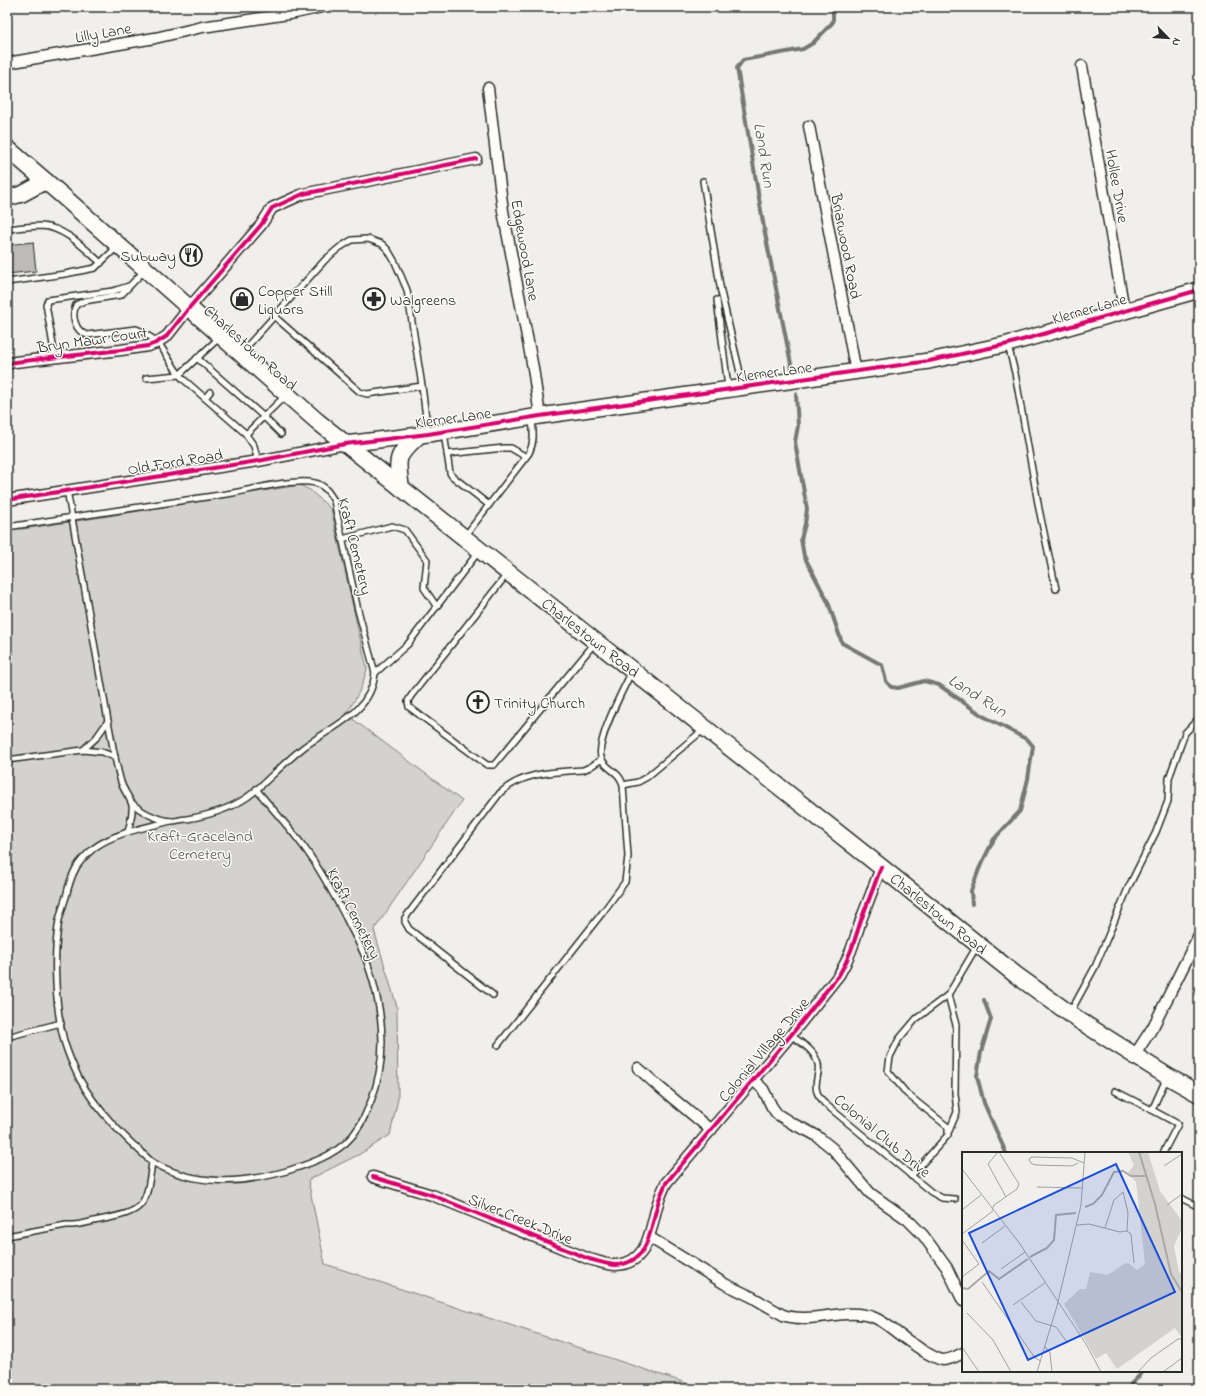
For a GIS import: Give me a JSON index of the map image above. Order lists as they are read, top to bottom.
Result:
{
  "streets": {
    "main road": ["Charlestown Road"],
    "street": [
      "Lilly Lane",
      "Hollee Drive",
      "Briarwood Road",
      "Edgewood Lane",
      "Klerner Lane",
      "Bryn Mawr Court",
      "Old Ford Road",
      "Colonial Village Drive",
      "Silver Creek Drive"
    ],
    "lane": ["Kraft Cemetery", "Colonial Club Drive"]
  },
  "crossings": [
    ["Hollee Drive", "Klerner Lane"],
    ["Briarwood Road", "Klerner Lane"],
    ["Edgewood Lane", "Klerner Lane"],
    ["Klerner Lane", "Charlestown Road"],
    ["Klerner Lane", "Old Ford Road"],
    ["Bryn Mawr Court", "Charlestown Road"],
    ["Charlestown Road", "Old Ford Road"],
    ["Charlestown Road", "Colonial Village Drive"],
    ["Old Ford Road", "Kraft Cemetery"],
    ["Colonial Village Drive", "Colonial Club Drive"],
    ["Colonial Village Drive", "Silver Creek Drive"]
  ],
  "water": ["Land Run"],
  "parks": ["Kraft-Graceland Cemetery"],
  "places": {
    "restaurant": ["Subway"],
    "shop": ["Copper Still Liquors"],
    "pharmacy": ["Walgreens"],
    "church": ["Trinity Church"]
  },
  "north": "bottom right"
}
